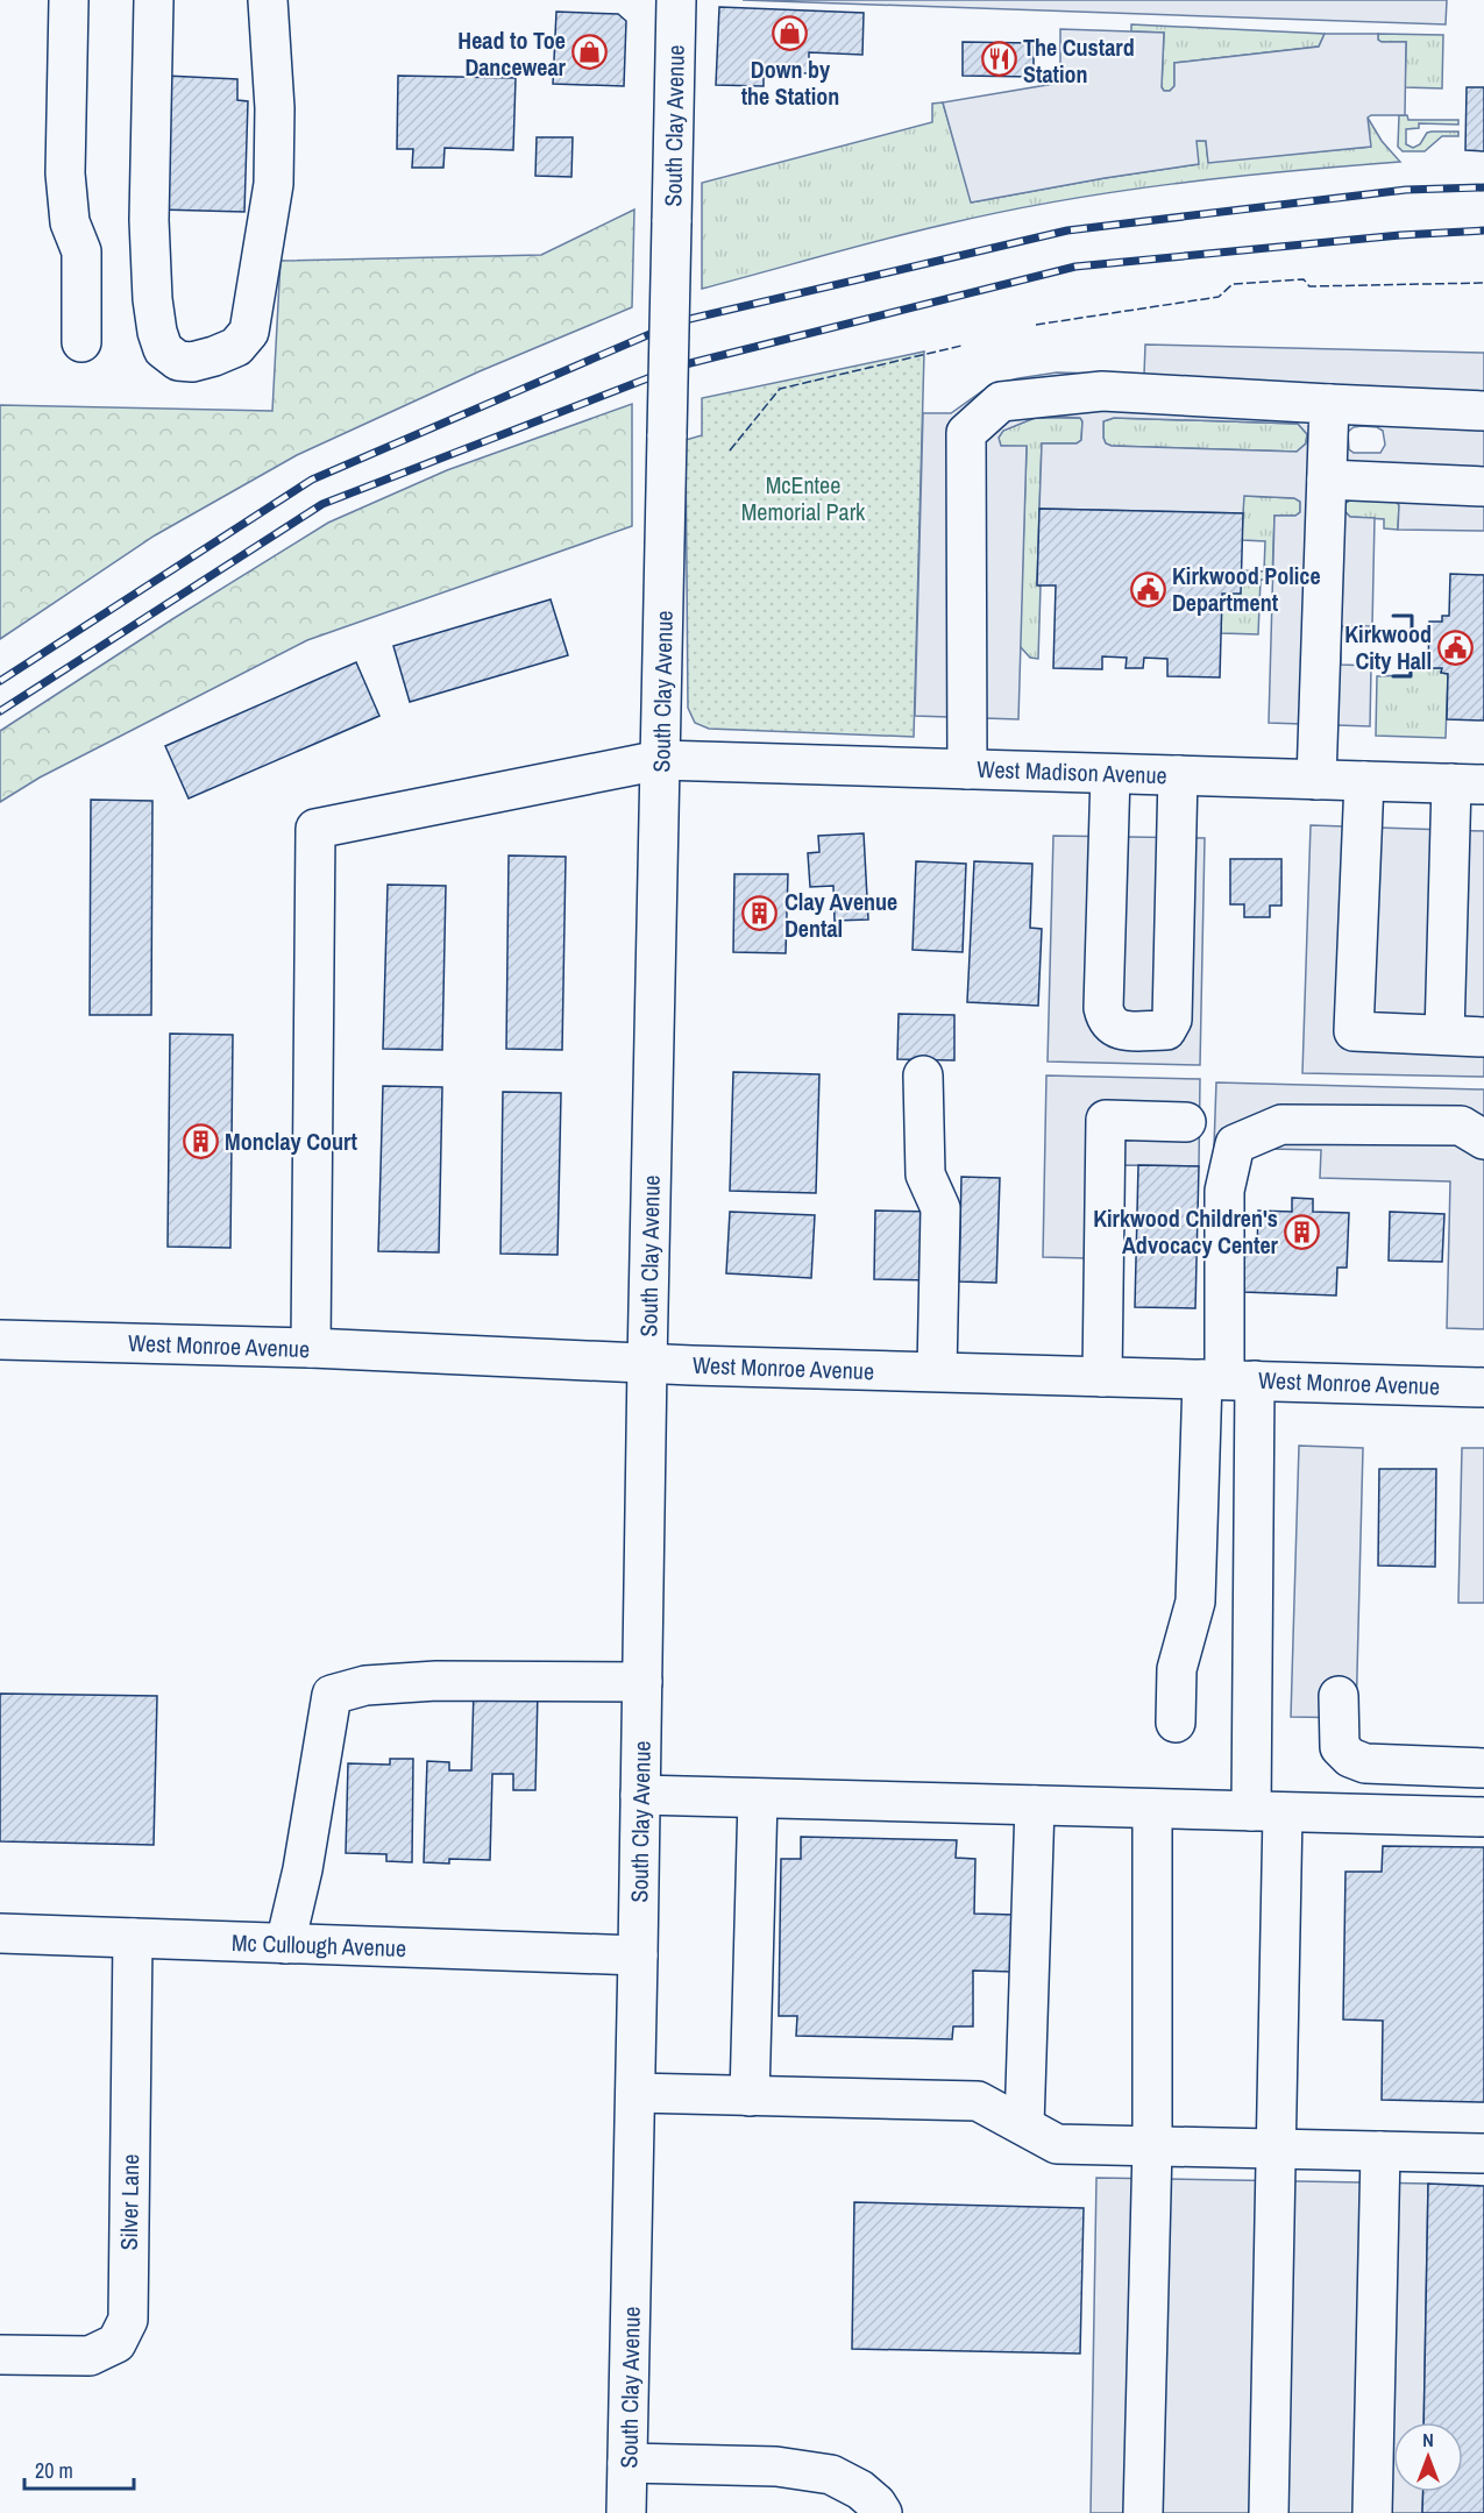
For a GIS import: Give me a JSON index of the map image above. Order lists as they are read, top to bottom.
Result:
{
  "streets": {
    "street": [
      "South Clay Avenue",
      "West Madison Avenue",
      "West Monroe Avenue",
      "Mc Cullough Avenue",
      "Silver Lane"
    ]
  },
  "crossings": [
    ["South Clay Avenue", "West Madison Avenue"],
    ["South Clay Avenue", "West Monroe Avenue"],
    ["South Clay Avenue", "Mc Cullough Avenue"],
    ["Mc Cullough Avenue", "Silver Lane"]
  ],
  "parks": ["McEntee Memorial Park"],
  "places": {
    "shop": ["Down by the Station", "Head to Toe Dancewear"],
    "restaurant": ["The Custard Station"],
    "public building": ["Kirkwood Police Department", "Kirkwood City Hall"],
    "building": ["Clay Avenue Dental", "Monclay Court", "Kirkwood Children's Advocacy Center"]
  },
  "scale_bar": "20 m",
  "north": "top"
}
